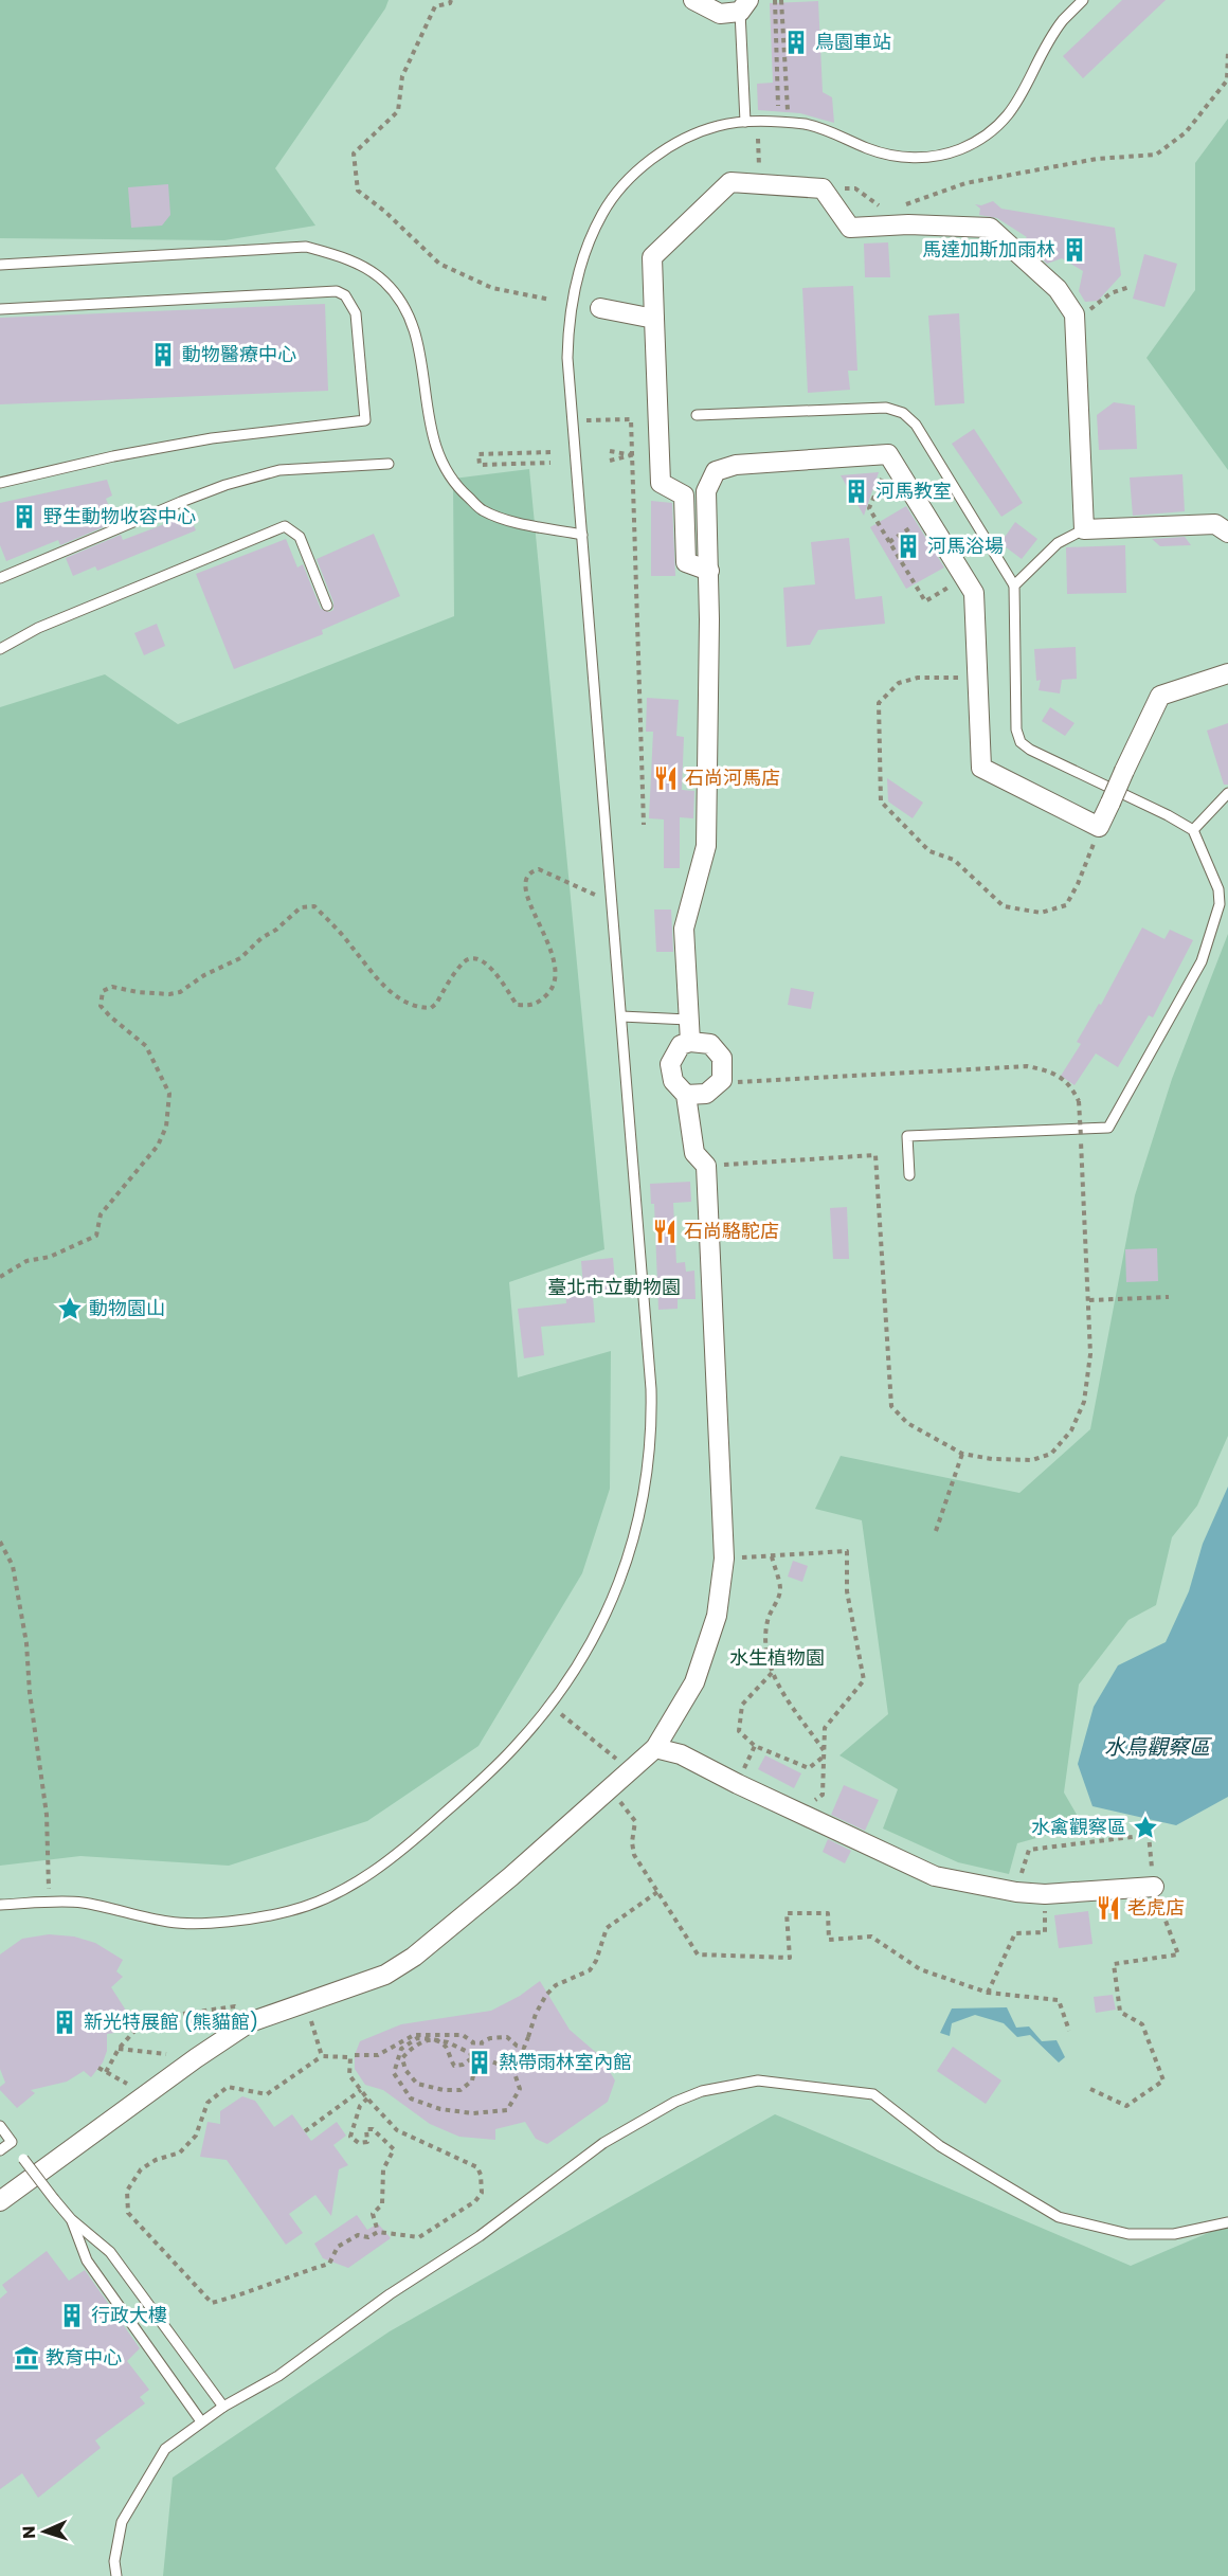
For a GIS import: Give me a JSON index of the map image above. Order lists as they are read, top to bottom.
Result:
{
  "water": ["水鳥觀察區"],
  "parks": ["臺北市立動物園", "水生植物園"],
  "places": {
    "building": [
      "鳥園車站",
      "馬達加斯加雨林",
      "動物醫療中心",
      "河馬教室",
      "野生動物收容中心",
      "河馬浴場",
      "新光特展館 (熊貓館)",
      "熱帶雨林室內館",
      "行政大樓"
    ],
    "restaurant": ["石尚河馬店", "石尚駱駝店", "老虎店"],
    "place": ["動物園山", "水禽觀察區"],
    "museum": ["教育中心"]
  },
  "north": "left"
}
